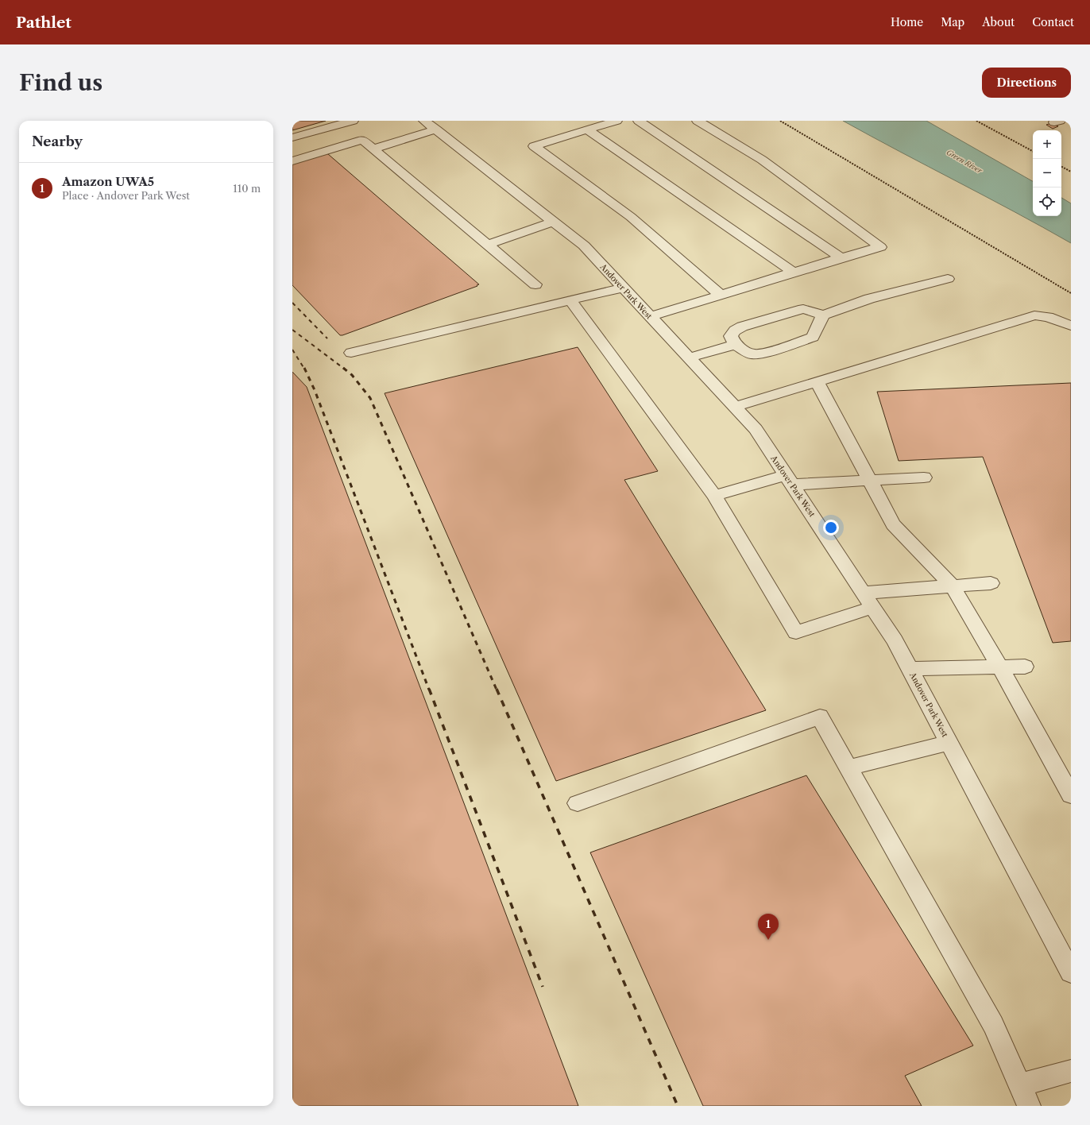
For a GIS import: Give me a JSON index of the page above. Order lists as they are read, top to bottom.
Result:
{
  "streets": {
    "street": ["Andover Park West"]
  },
  "water": ["Green River"],
  "page": {
    "header": "Pathlet",
    "nav": [
      "Home",
      "Map",
      "About",
      "Contact"
    ],
    "buttons": "Directions",
    "title": "Find us",
    "heading": "Nearby",
    "map_buttons": ["+", "−"],
    "list": [
      {
        "mark": "1",
        "name": "Amazon UWA5",
        "note": "Place · Andover Park West",
        "value": "110 m"
      }
    ],
    "pins": "1"
  }
}
